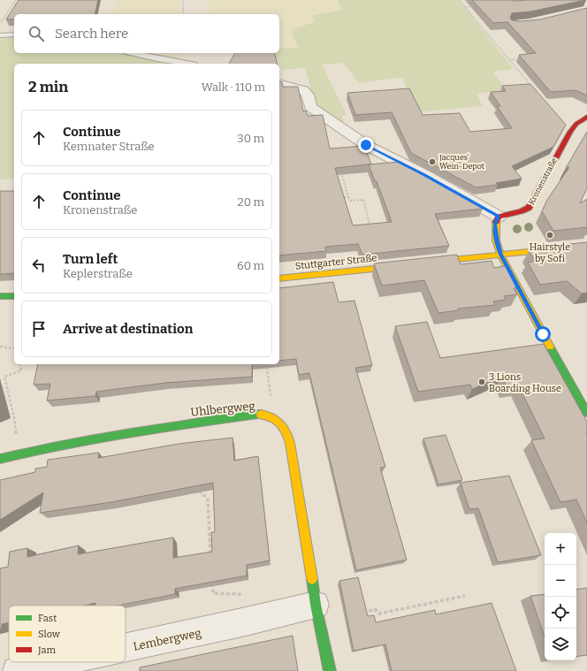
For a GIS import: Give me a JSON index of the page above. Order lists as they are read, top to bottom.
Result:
{
  "streets": {
    "street": [
      "Kronenstraße",
      "Stuttgarter Straße",
      "Uhlbergweg",
      "Lembergweg"
    ]
  },
  "crossings": [
    ["Uhlbergweg", "Lembergweg"]
  ],
  "places": ["Jacques’ Wein-Depot", "Hairstyle by Sofi", "3 Lions Boarding House"],
  "legend": ["Fast", "Slow", "Jam"],
  "page": {
    "search": "Search here",
    "heading": ["2 min", "Walk · 110 m"],
    "list": [
      ["Continue", "Kemnater Straße", "30 m"],
      ["Continue", "Kronenstraße", "20 m"],
      ["Turn left", "Keplerstraße", "60 m"],
      "Arrive at destination"
    ],
    "map_buttons": ["+", "−"]
  }
}
